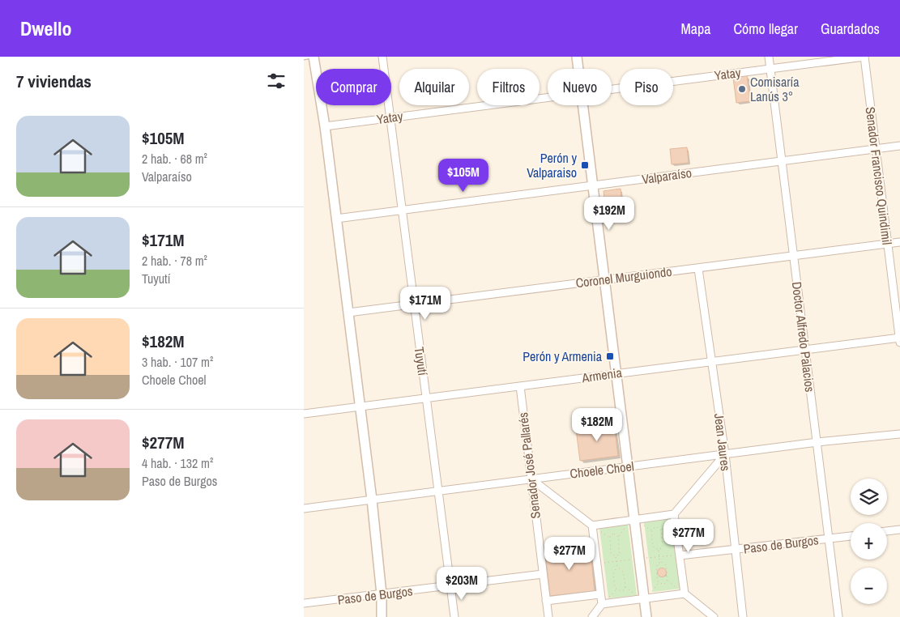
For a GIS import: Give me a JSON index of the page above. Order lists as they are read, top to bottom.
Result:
{
  "streets": {
    "street": [
      "Yatay",
      "Valparaíso",
      "Senador Francisco Quindimil",
      "Coronel Murguiondo",
      "Doctor Alfredo Palacios",
      "Tuyutí",
      "Armenia",
      "Jean Jaures",
      "Senador José Pallarés",
      "Choele Choel",
      "Paso de Burgos"
    ]
  },
  "crossings": [
    ["Yatay", "Senador Francisco Quindimil"],
    ["Yatay", "Doctor Alfredo Palacios"],
    ["Yatay", "Tuyutí"],
    ["Valparaíso", "Senador Francisco Quindimil"],
    ["Valparaíso", "Doctor Alfredo Palacios"],
    ["Valparaíso", "Tuyutí"],
    ["Senador Francisco Quindimil", "Coronel Murguiondo"],
    ["Senador Francisco Quindimil", "Armenia"],
    ["Coronel Murguiondo", "Doctor Alfredo Palacios"],
    ["Coronel Murguiondo", "Tuyutí"],
    ["Coronel Murguiondo", "Jean Jaures"],
    ["Doctor Alfredo Palacios", "Armenia"],
    ["Doctor Alfredo Palacios", "Choele Choel"],
    ["Doctor Alfredo Palacios", "Paso de Burgos"],
    ["Tuyutí", "Armenia"],
    ["Tuyutí", "Choele Choel"],
    ["Tuyutí", "Paso de Burgos"],
    ["Armenia", "Jean Jaures"],
    ["Armenia", "Senador José Pallarés"],
    ["Jean Jaures", "Choele Choel"],
    ["Jean Jaures", "Paso de Burgos"],
    ["Senador José Pallarés", "Choele Choel"],
    ["Senador José Pallarés", "Paso de Burgos"]
  ],
  "places": {
    "other": ["Comisaría Lanús 3°"],
    "transit": ["Perón y Valparaiso", "Perón y Armenia"]
  },
  "page": {
    "header": "Dwello",
    "nav": ["Mapa", "Cómo llegar", "Guardados"],
    "heading": "7 viviendas",
    "chip": [
      "Comprar",
      "Alquilar",
      "Filtros",
      "Nuevo",
      "Piso"
    ],
    "list": [
      {
        "name": "$105M",
        "note": "2 hab. · 68 m² · Valparaíso"
      },
      {
        "name": "$171M",
        "note": "2 hab. · 78 m² · Tuyutí"
      },
      {
        "name": "$182M",
        "note": "3 hab. · 107 m² · Choele Choel"
      },
      {
        "name": "$277M",
        "note": "4 hab. · 132 m² · Paso de Burgos"
      }
    ],
    "price": [
      "$105M",
      "$192M",
      "$171M",
      "$182M",
      "$277M",
      "$277M",
      "$203M"
    ],
    "map_buttons": ["+", "−"]
  }
}
